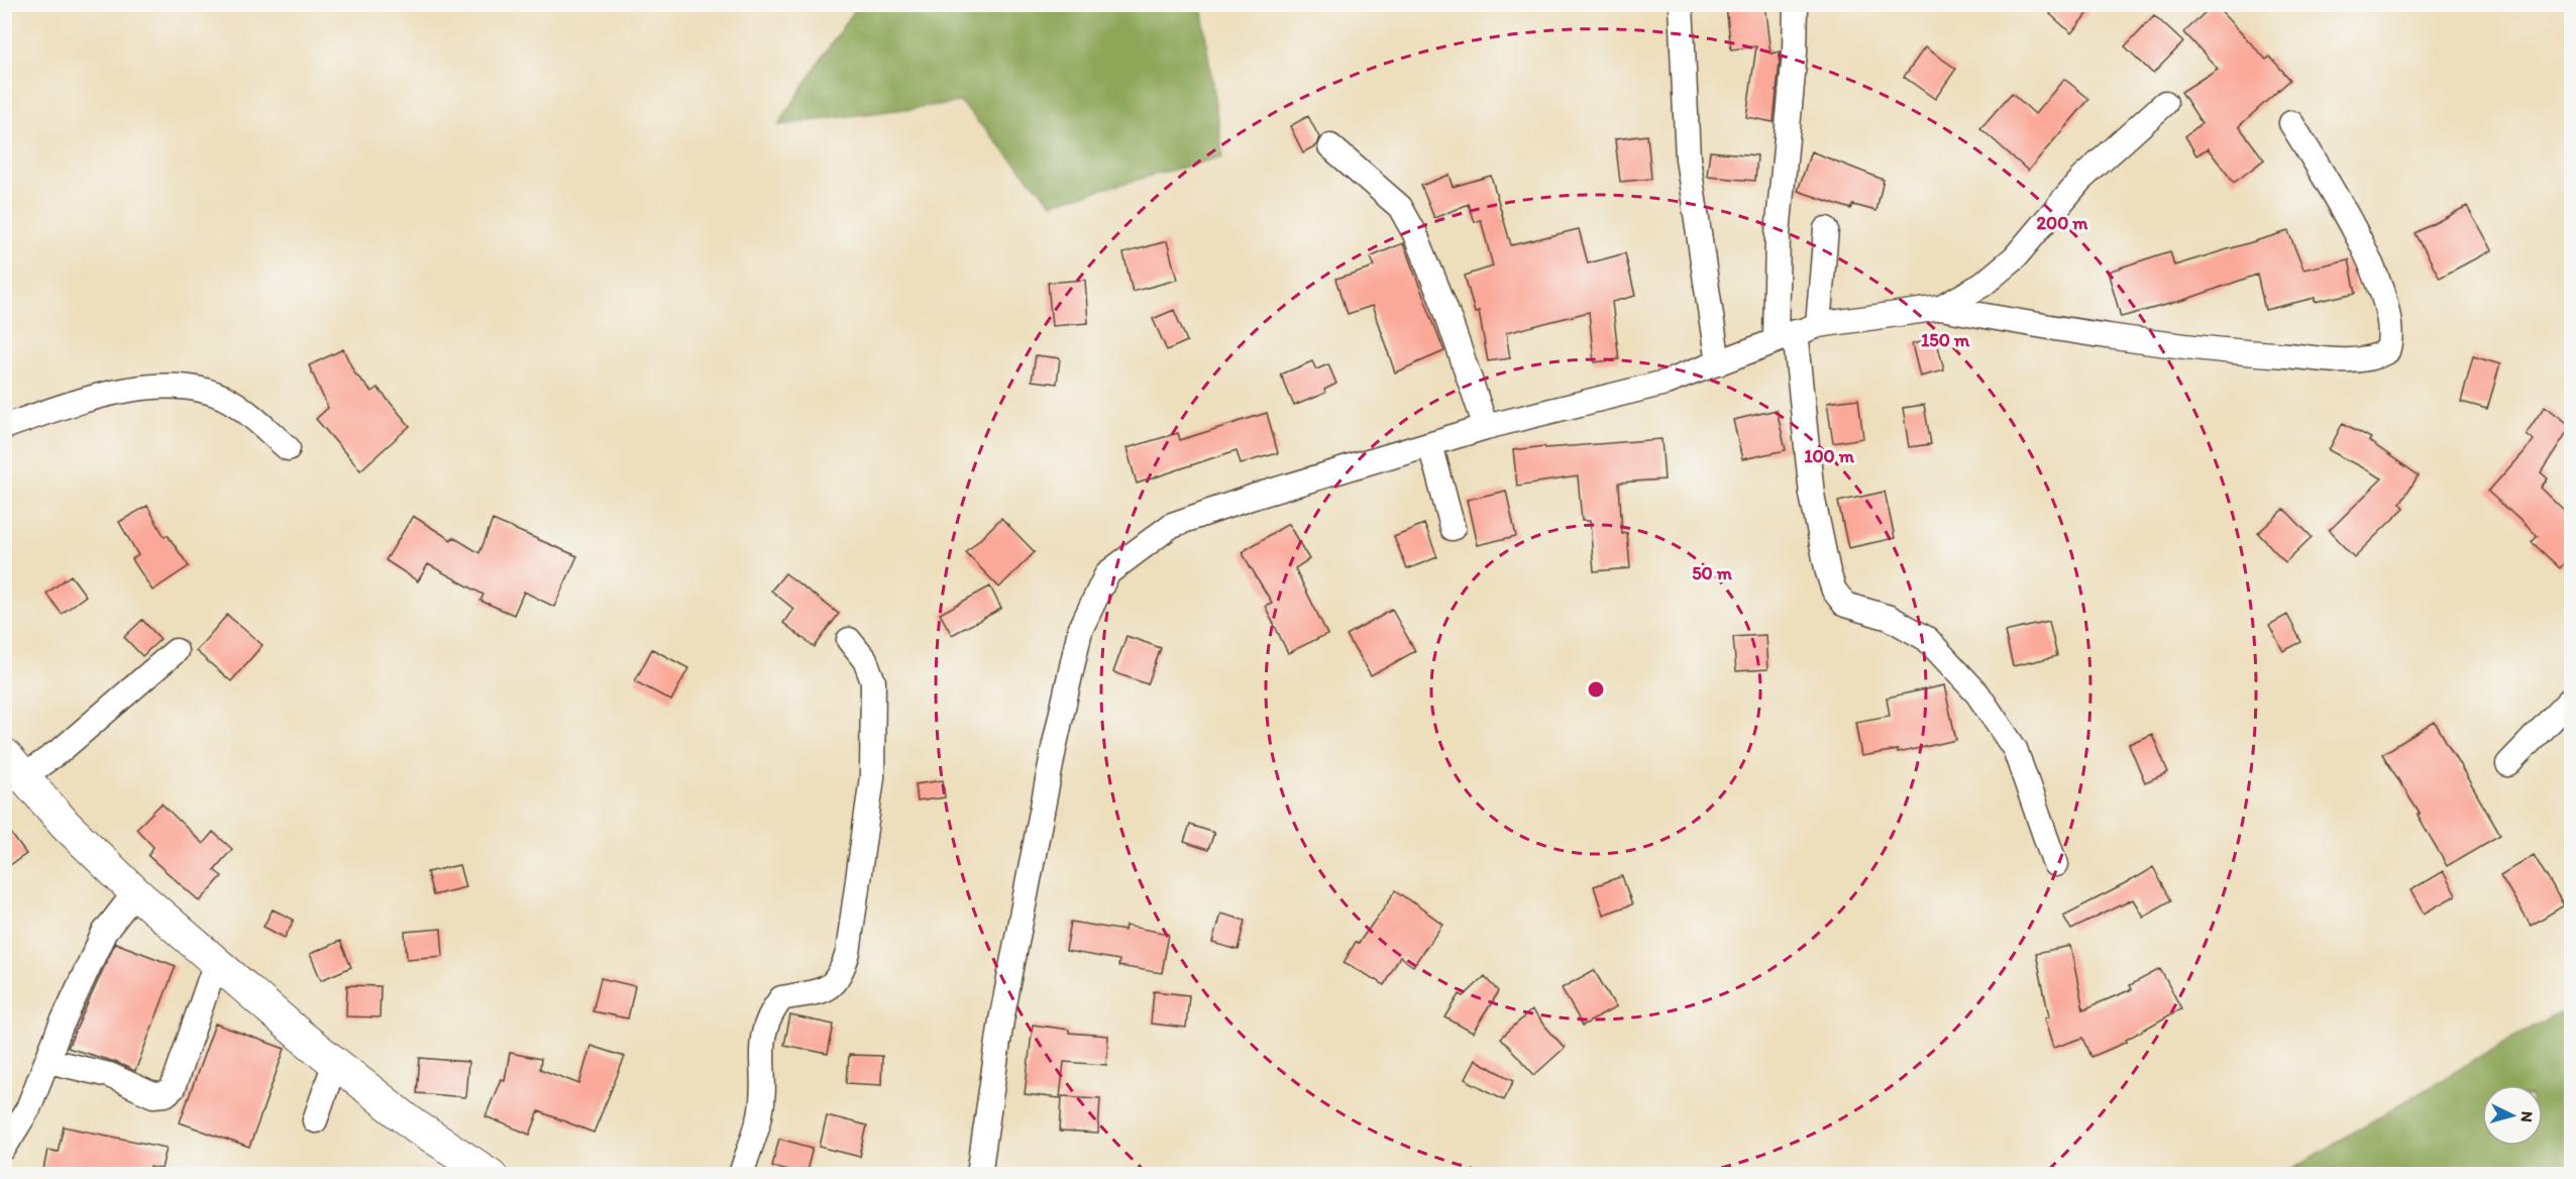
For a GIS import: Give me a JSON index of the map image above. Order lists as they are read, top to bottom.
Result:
{
  "north": "right",
  "rings": [
    "200 m",
    "150 m",
    "100 m",
    "50 m"
  ]
}
